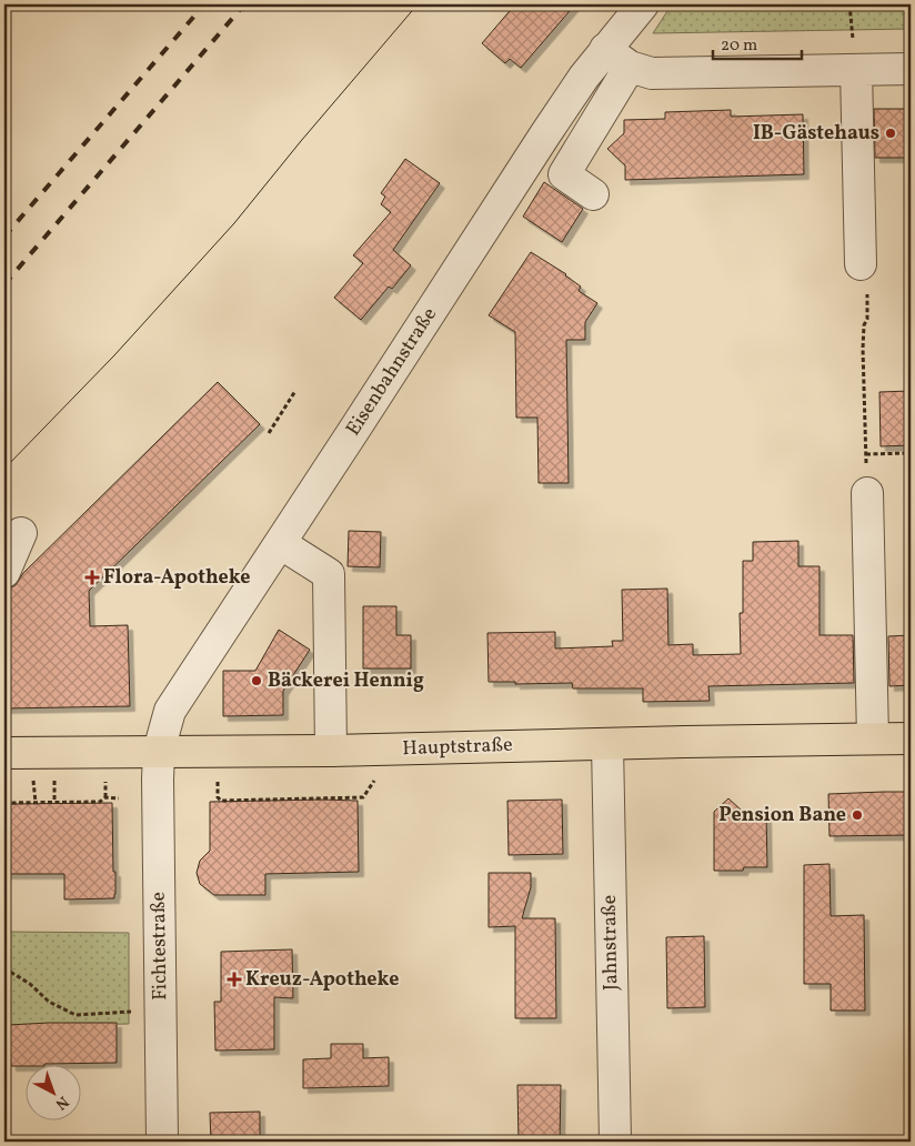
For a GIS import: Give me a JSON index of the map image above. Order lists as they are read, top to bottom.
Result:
{
  "streets": {
    "main road": ["Hauptstraße"],
    "street": ["Eisenbahnstraße", "Jahnstraße", "Fichtestraße"]
  },
  "crossings": [
    ["Eisenbahnstraße", "Hauptstraße"],
    ["Eisenbahnstraße", "Fichtestraße"],
    ["Hauptstraße", "Jahnstraße"],
    ["Hauptstraße", "Fichtestraße"]
  ],
  "places": {
    "other": ["IB-Gästehaus", "Bäckerei Hennig", "Pension Bane"],
    "health": ["Flora-Apotheke", "Kreuz-Apotheke"]
  },
  "scale_bar": "20 m",
  "north": "bottom right"
}
